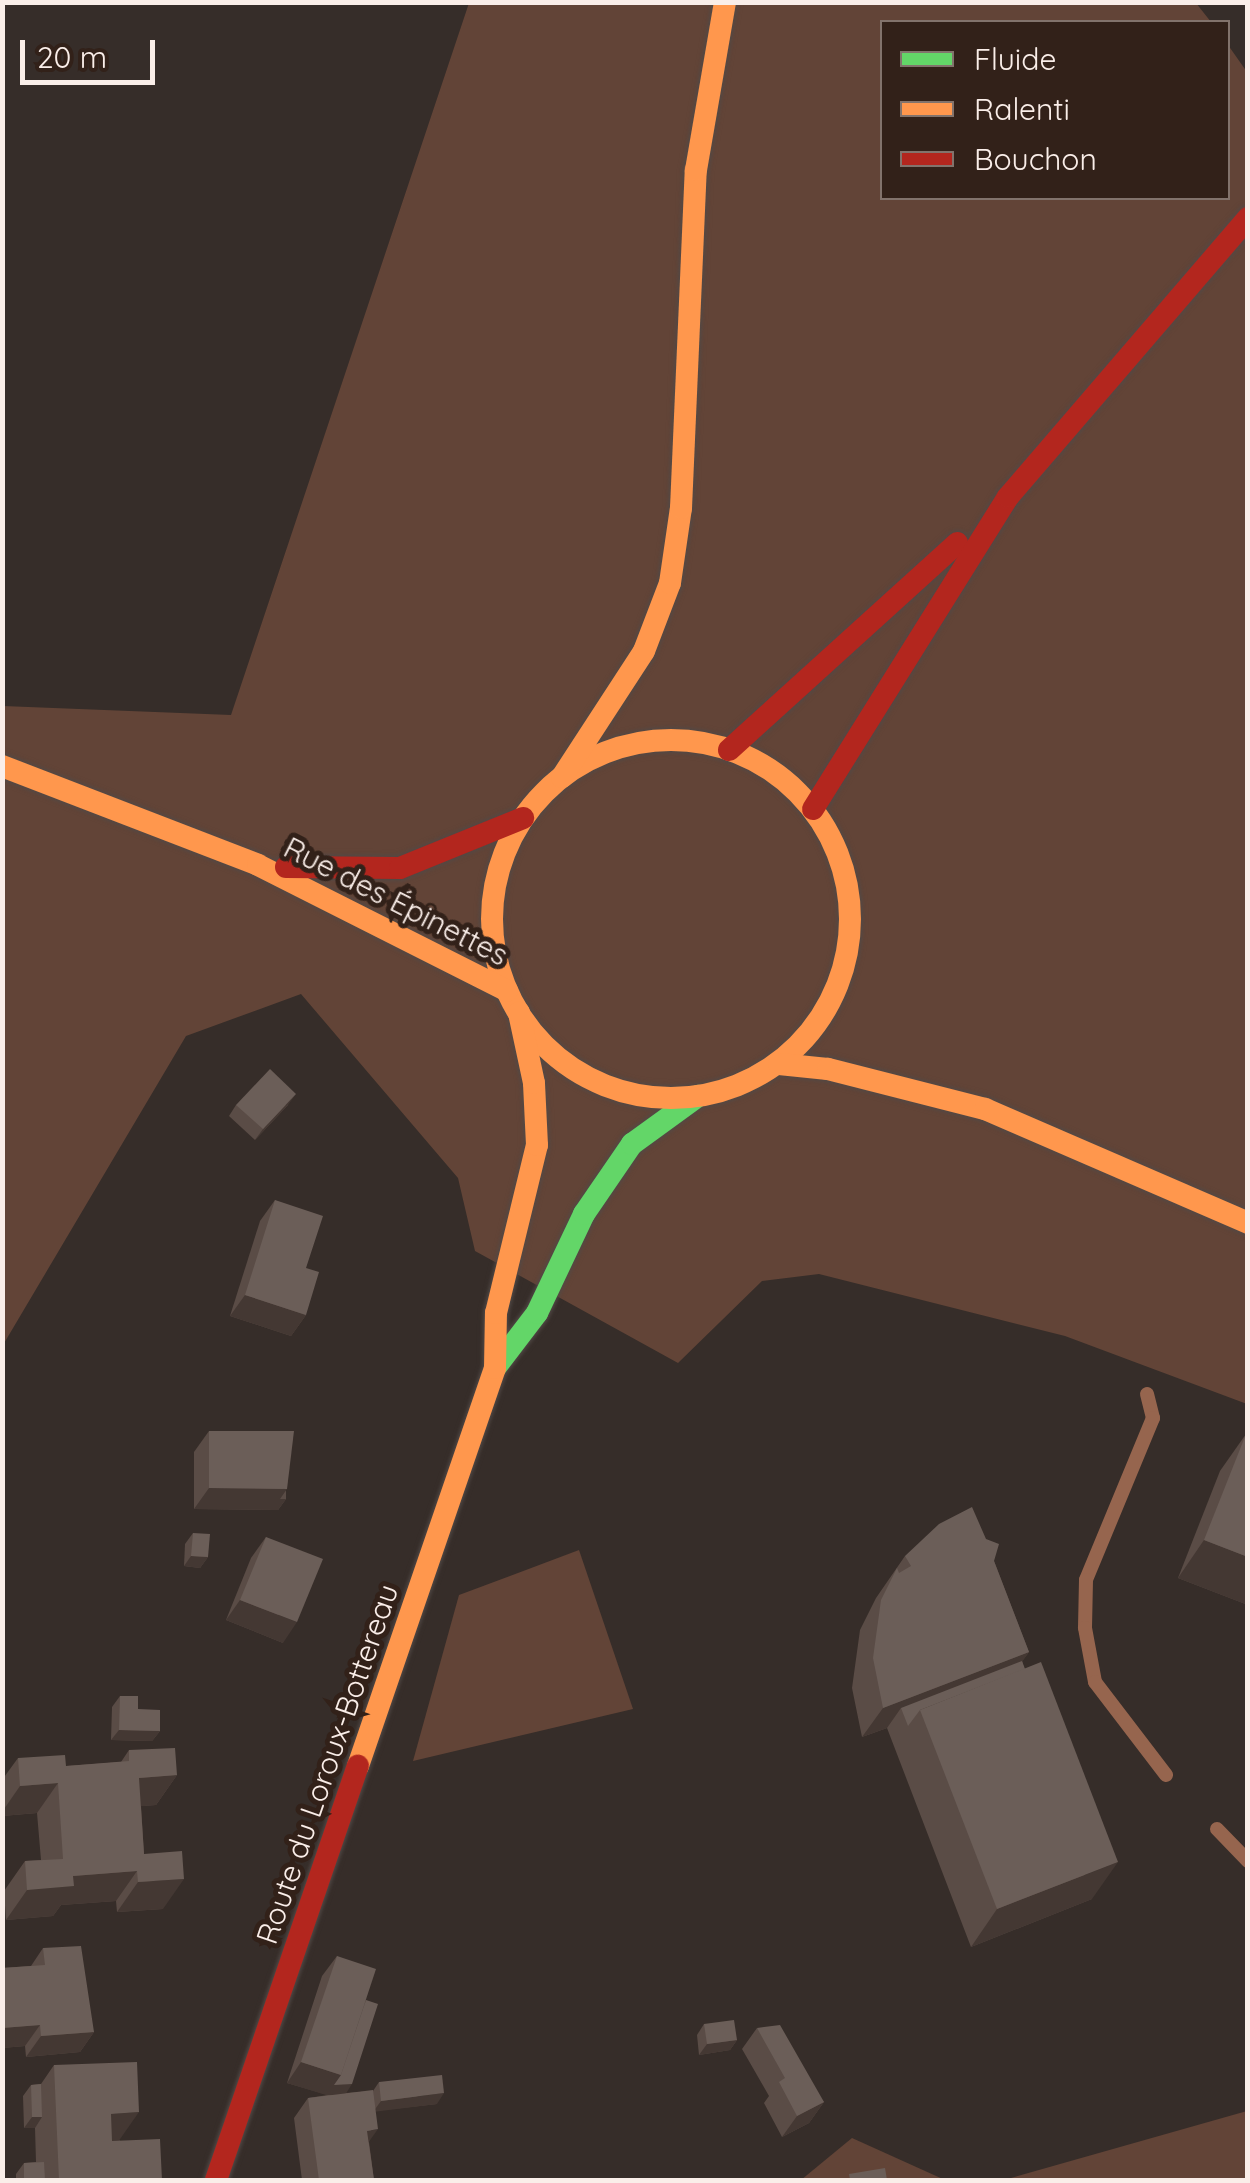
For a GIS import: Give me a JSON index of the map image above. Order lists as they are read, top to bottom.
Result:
{
  "streets": {
    "main road": ["Rue des Épinettes", "Route du Loroux-Bottereau"]
  },
  "crossings": [
    ["Rue des Épinettes", "Route du Loroux-Bottereau"]
  ],
  "legend": ["Fluide", "Ralenti", "Bouchon"],
  "scale_bar": "20 m"
}
